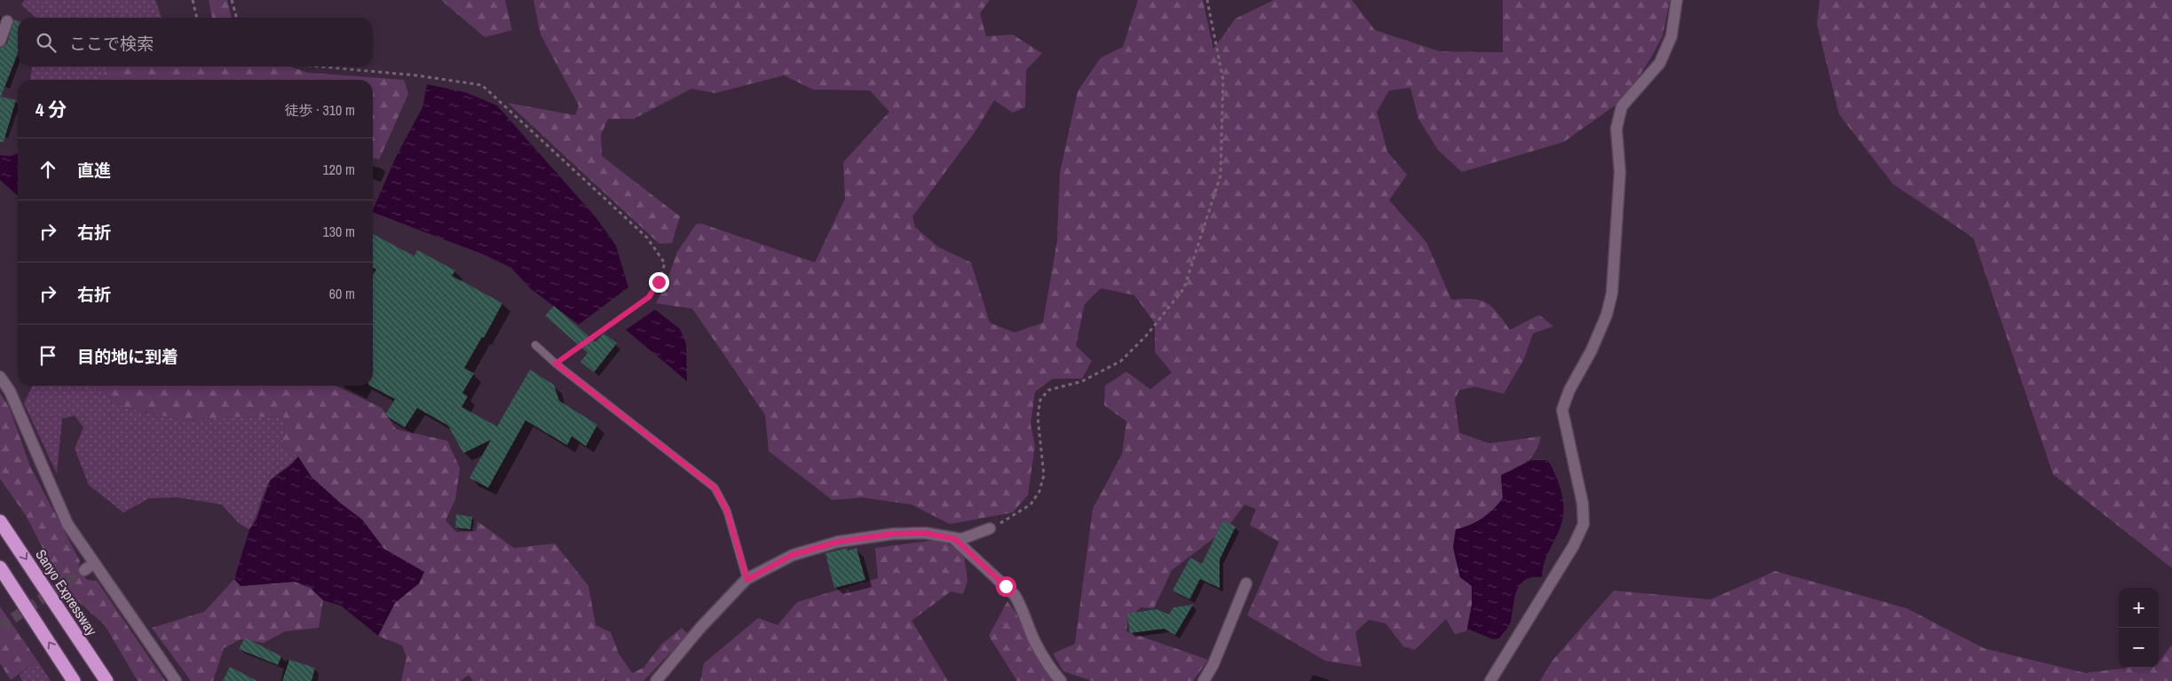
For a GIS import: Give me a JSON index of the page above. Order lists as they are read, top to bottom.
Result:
{
  "streets": {
    "highway": ["Sanyo Expressway"]
  },
  "page": {
    "search": "ここで検索",
    "heading": ["4 分", "徒歩 · 310 m"],
    "list": [
      ["直進", "120 m"],
      ["右折", "130 m"],
      ["右折", "60 m"],
      "目的地に到着"
    ],
    "map_buttons": ["+", "−"]
  }
}
